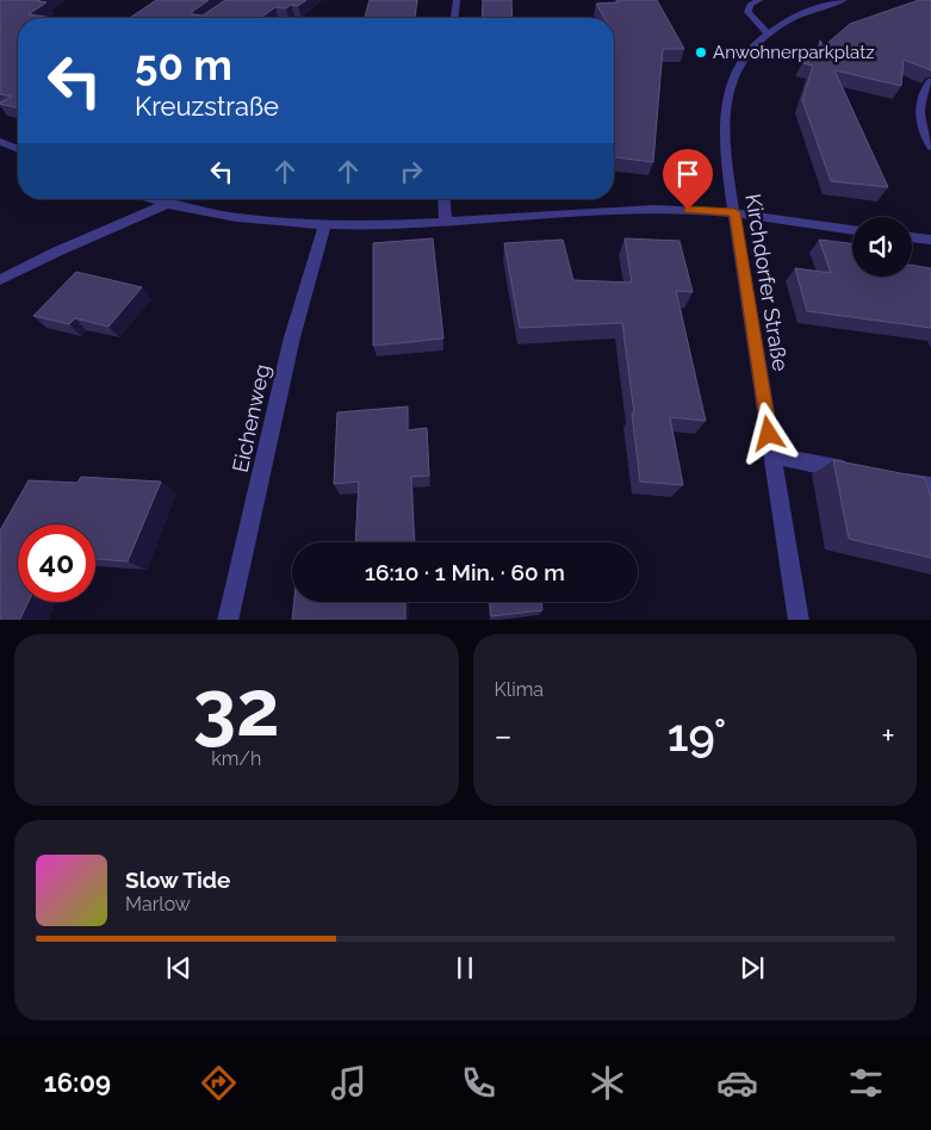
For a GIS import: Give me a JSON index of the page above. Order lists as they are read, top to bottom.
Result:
{
  "streets": {
    "street": ["Kirchdorfer Straße", "Eichenweg"]
  },
  "places": ["Anwohnerparkplatz"],
  "page": {
    "turn": ["50 m", "Kreuzstraße"],
    "limit": "40",
    "trip": "16:10 · 1 Min. · 60 m",
    "tile": [
      ["32", "km/h"],
      "Klima"
    ],
    "heat": ["−", "19°", "+"],
    "song": ["Slow Tide", "Marlow"],
    "tabs": "16:09"
  }
}
